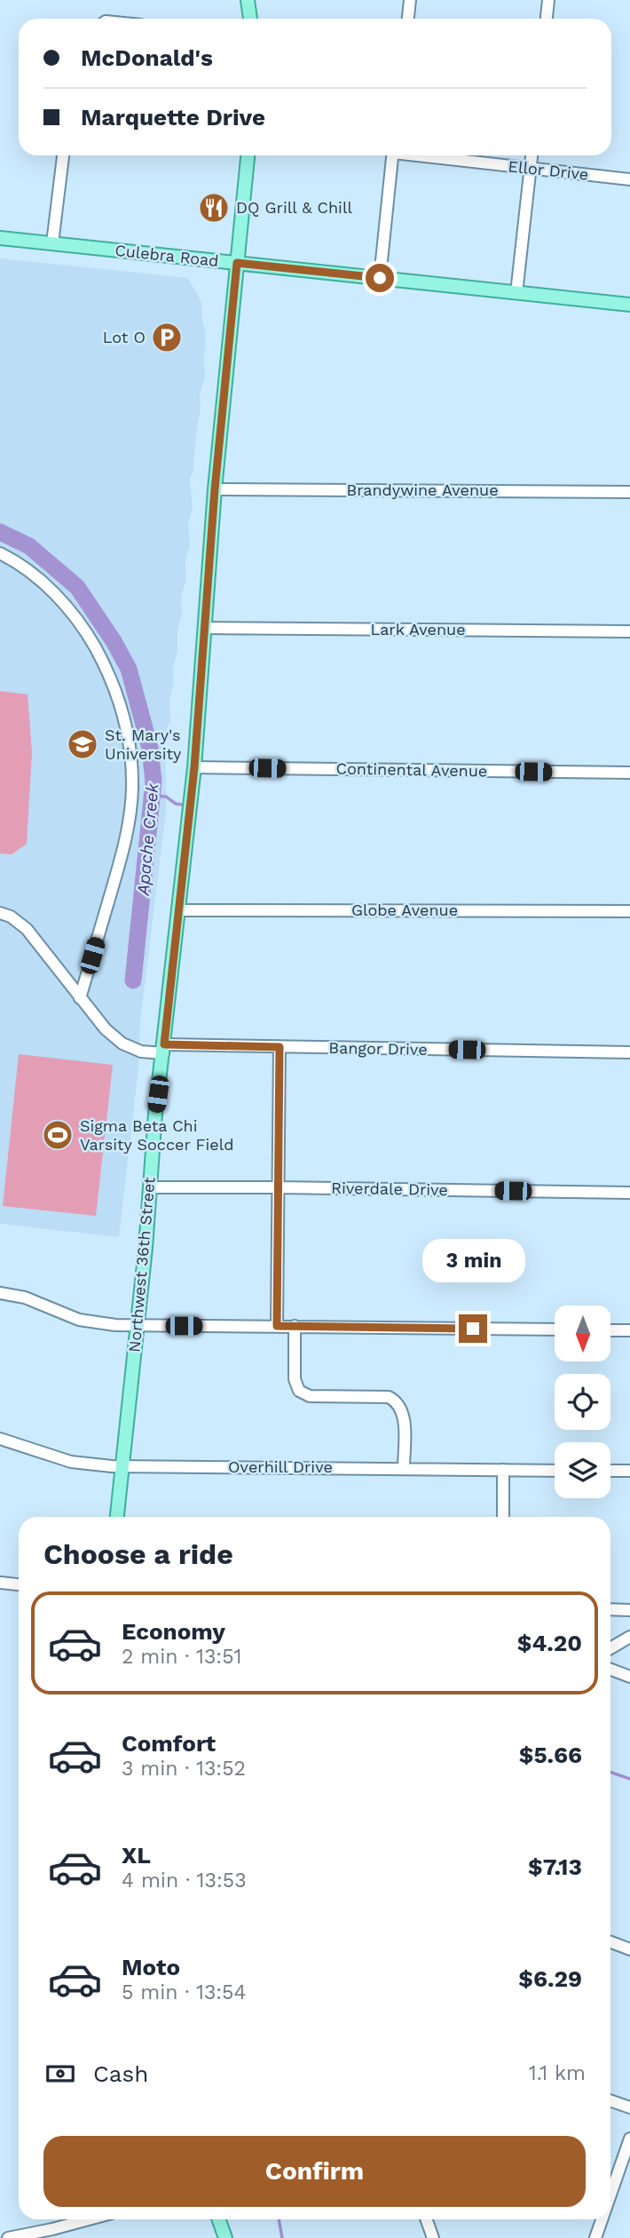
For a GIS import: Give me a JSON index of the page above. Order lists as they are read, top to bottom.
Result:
{
  "streets": {
    "main road": ["Culebra Road", "Northwest 36th Street"],
    "street": [
      "Ellor Drive",
      "Brandywine Avenue",
      "Lark Avenue",
      "Continental Avenue",
      "Globe Avenue",
      "Bangor Drive",
      "Riverdale Drive",
      "Overhill Drive"
    ]
  },
  "crossings": [
    ["Culebra Road", "Northwest 36th Street"],
    ["Brandywine Avenue", "Northwest 36th Street"],
    ["Lark Avenue", "Northwest 36th Street"],
    ["Continental Avenue", "Northwest 36th Street"],
    ["Globe Avenue", "Northwest 36th Street"],
    ["Bangor Drive", "Northwest 36th Street"],
    ["Riverdale Drive", "Northwest 36th Street"],
    ["Northwest 36th Street", "Overhill Drive"]
  ],
  "water": ["Apache Creek"],
  "places": {
    "restaurant": ["DQ Grill & Chill"],
    "parking": ["Lot O"],
    "school or university": ["St. Mary's University"],
    "sports": ["Sigma Beta Chi Varsity Soccer Field"]
  },
  "north": "bottom",
  "page": {
    "banner": ["McDonald's", "Marquette Drive"],
    "bubble": "3 min",
    "heading": "Choose a ride",
    "list": [
      {
        "name": "Economy",
        "note": "2 min · 13:51",
        "value": "$4.20"
      },
      {
        "name": "Comfort",
        "note": "3 min · 13:52",
        "value": "$5.66"
      },
      {
        "name": "XL",
        "note": "4 min · 13:53",
        "value": "$7.13"
      },
      {
        "name": "Moto",
        "note": "5 min · 13:54",
        "value": "$6.29"
      }
    ],
    "pay": ["Cash", "1.1 km"],
    "buttons": "Confirm"
  }
}
